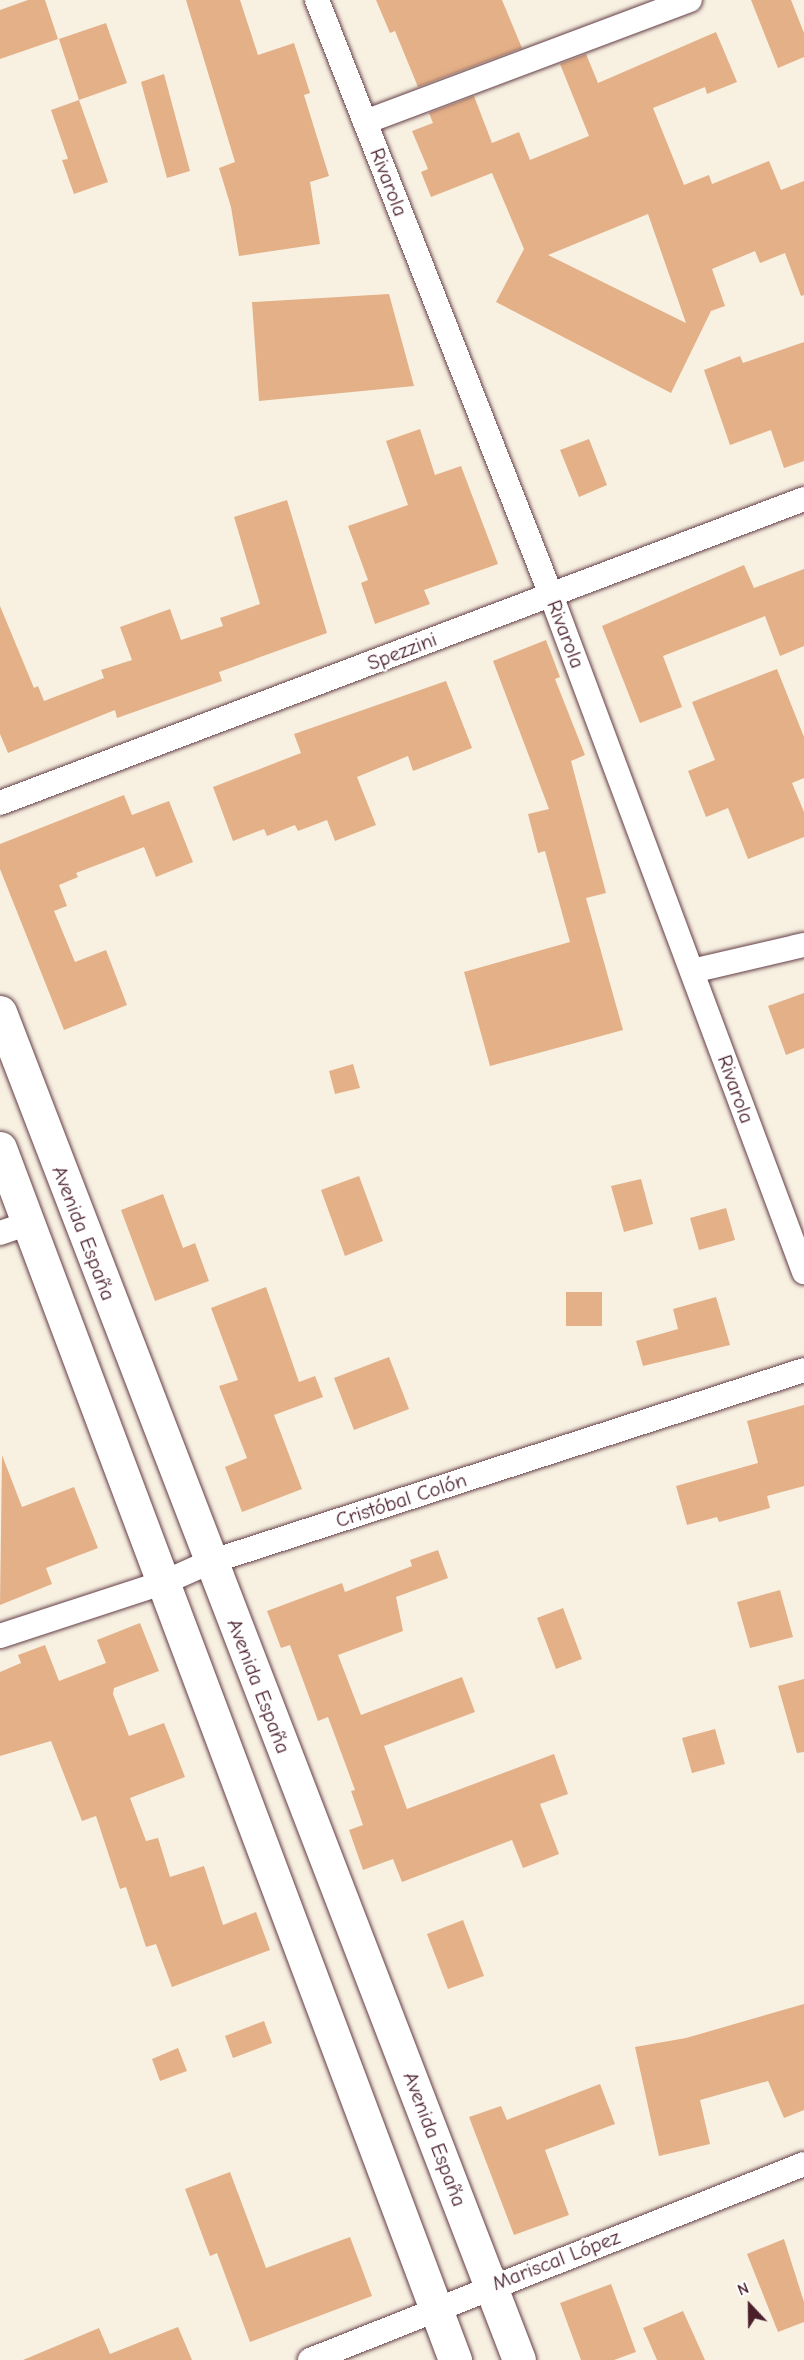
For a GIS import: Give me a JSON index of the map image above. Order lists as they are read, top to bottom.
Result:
{
  "streets": {
    "street": [
      "Rivarola",
      "Spezzini",
      "Avenida España",
      "Cristóbal Colón",
      "Mariscal López"
    ]
  },
  "crossings": [
    ["Rivarola", "Spezzini"],
    ["Avenida España", "Cristóbal Colón"],
    ["Avenida España", "Mariscal López"]
  ],
  "north": "top"
}
